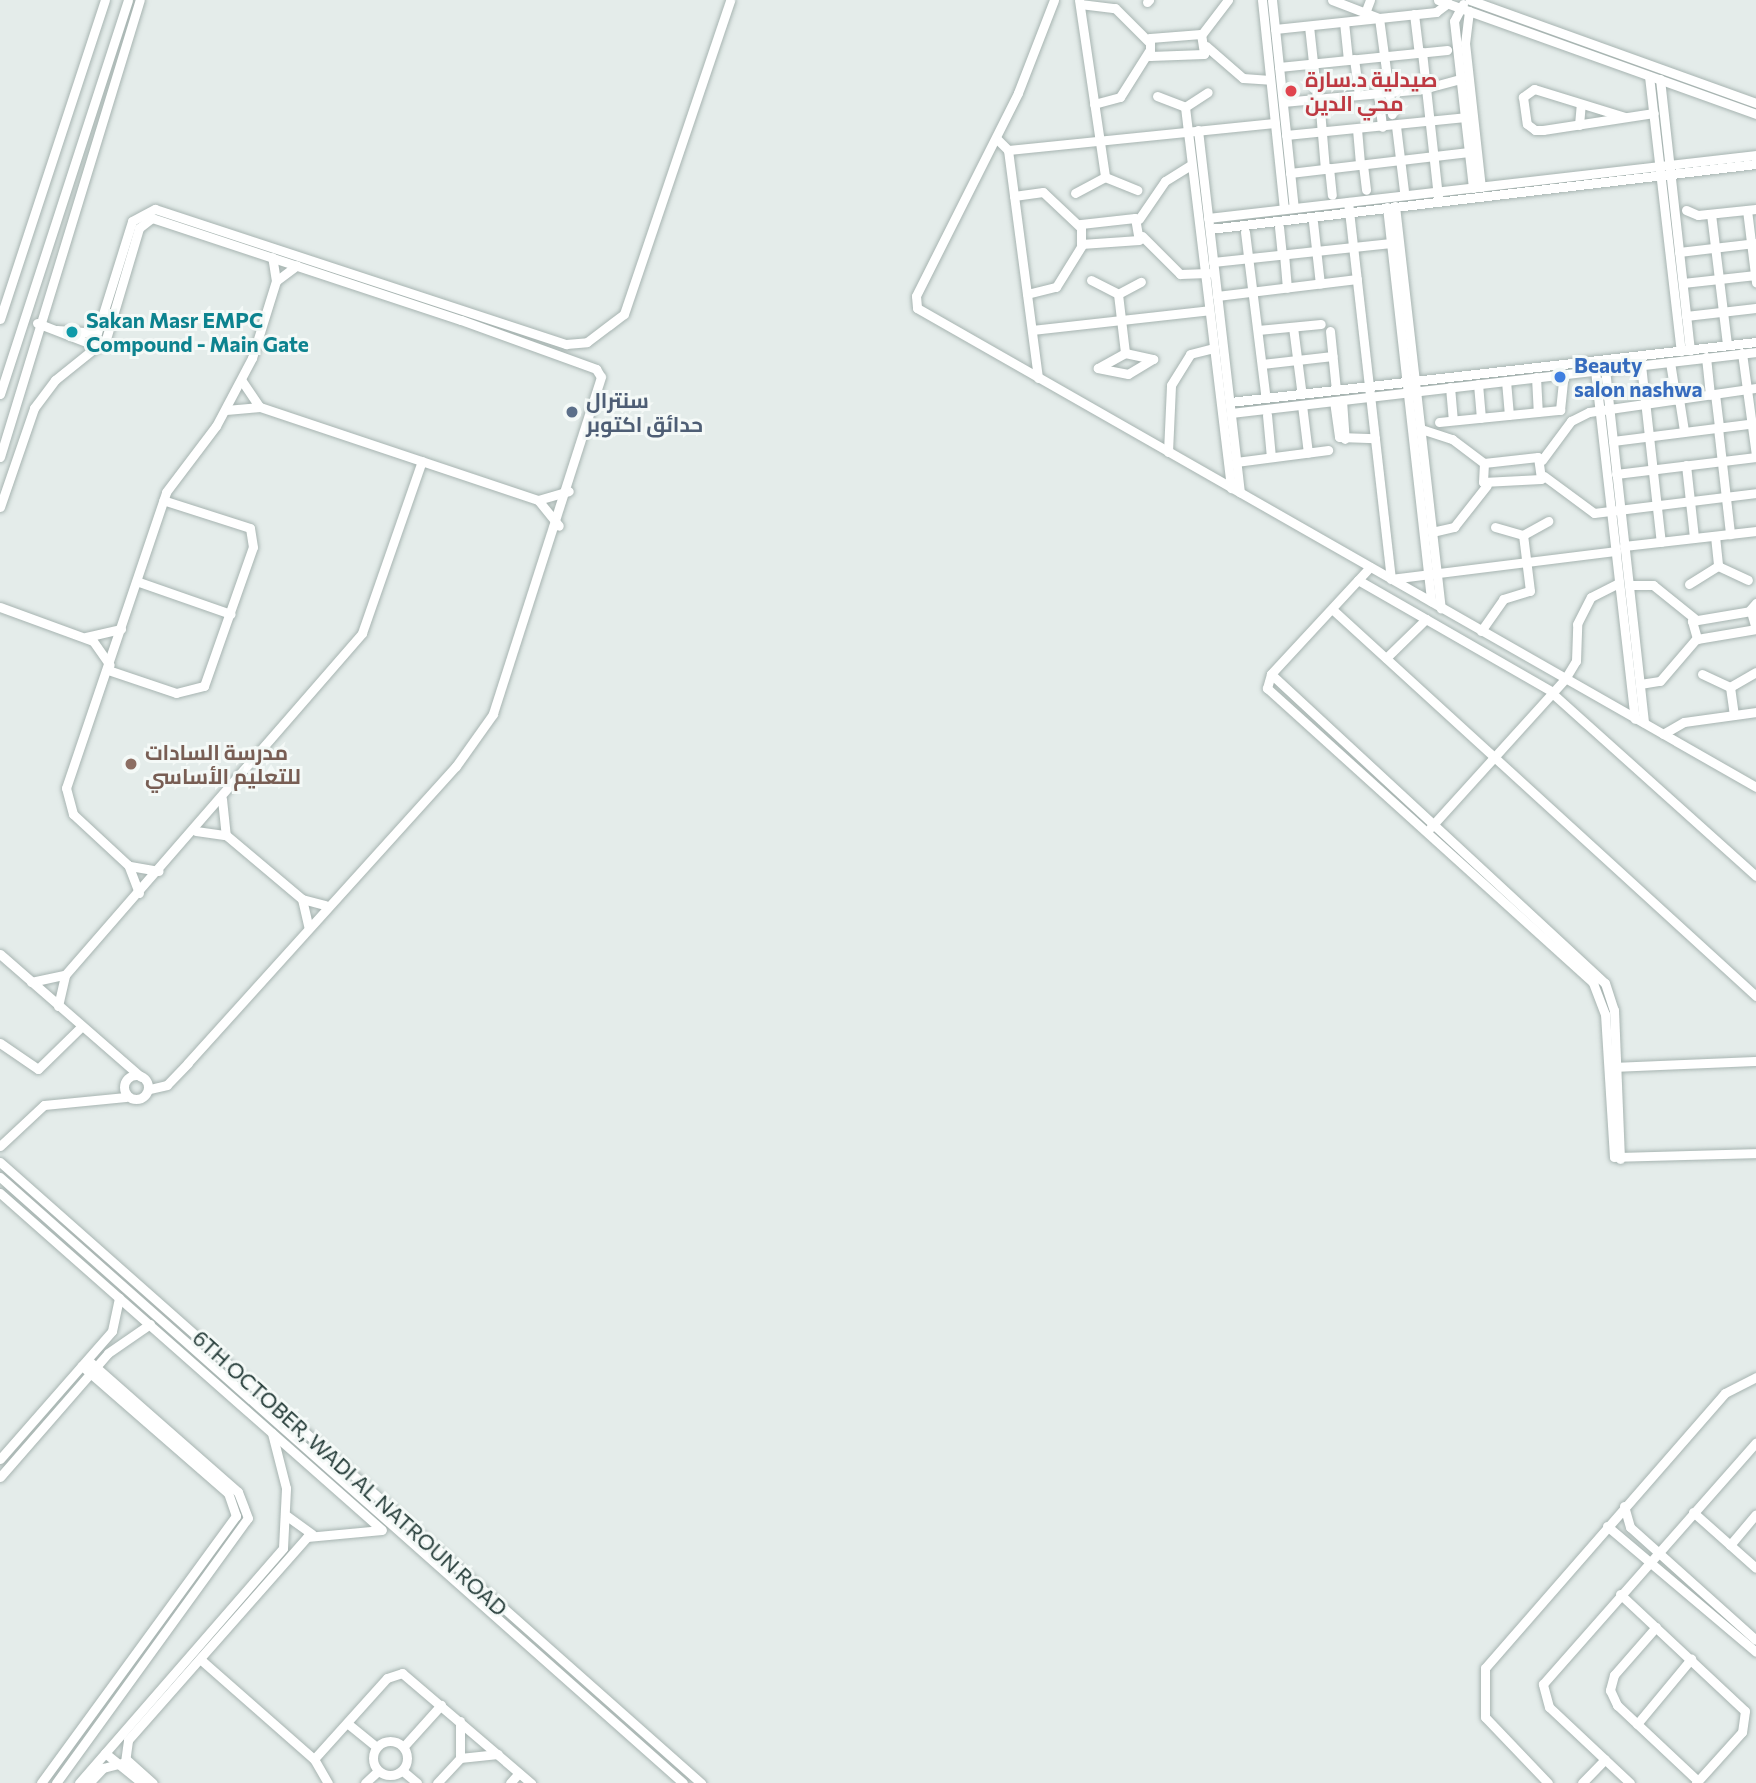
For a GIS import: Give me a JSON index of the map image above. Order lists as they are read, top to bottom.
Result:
{
  "streets": {
    "street": ["6TH OCTOBER, WADI AL NATROUN ROAD"]
  },
  "places": [
    "صيدلية د.سارة محي الدين",
    "Sakan Masr EMPC Compound - Main Gate",
    "Beauty salon nashwa",
    "سنترال حدائق اكتوبر",
    "مدرسة السادات للتعليم الأساسي"
  ]
}
